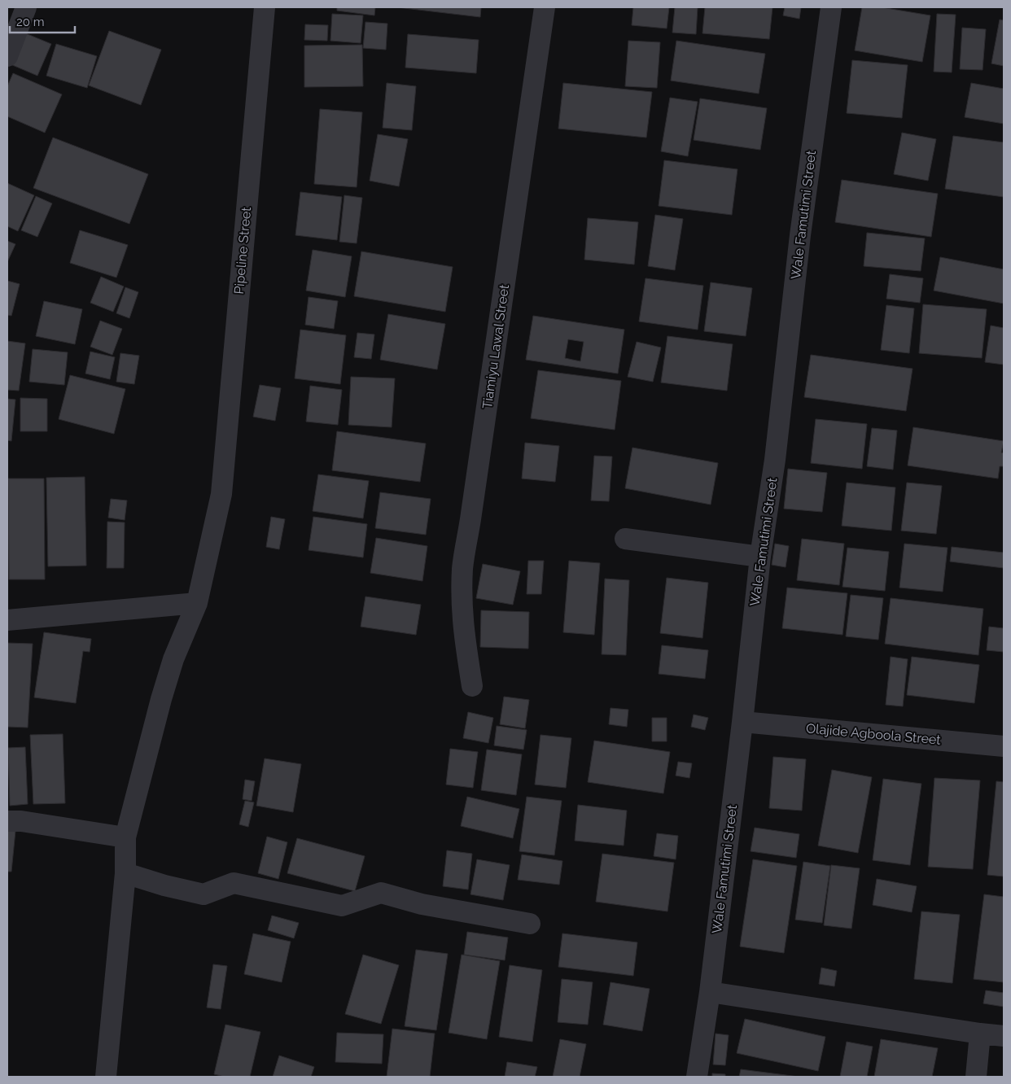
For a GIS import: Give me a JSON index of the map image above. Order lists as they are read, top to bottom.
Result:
{
  "streets": {
    "street": [
      "Wale Famutimi Street",
      "Pipeline Street",
      "Tiamiyu Lawal Street",
      "Olajide Agboola Street"
    ]
  },
  "crossings": [
    ["Wale Famutimi Street", "Olajide Agboola Street"]
  ],
  "scale_bar": "20 m"
}
